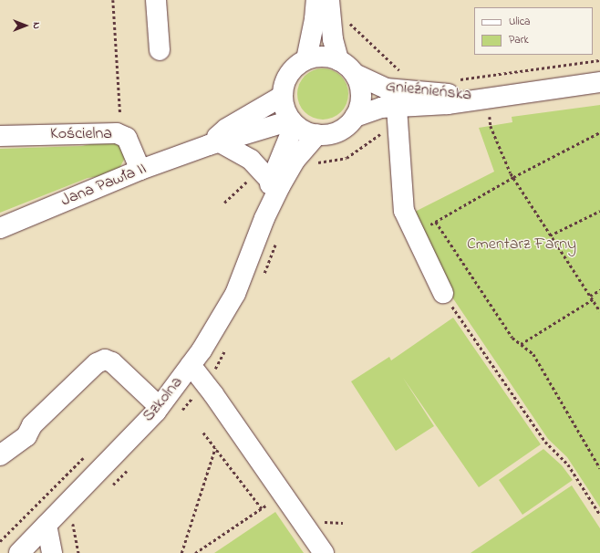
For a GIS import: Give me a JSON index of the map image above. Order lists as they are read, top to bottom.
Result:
{
  "streets": {
    "street": [
      "Gnieźnieńska",
      "Kościelna",
      "Jana Pawła II",
      "Szkolna"
    ]
  },
  "crossings": [
    ["Gnieźnieńska", "Jana Pawła II"],
    ["Gnieźnieńska", "Szkolna"],
    ["Kościelna", "Jana Pawła II"],
    ["Jana Pawła II", "Szkolna"]
  ],
  "parks": ["Cmentarz Farny"],
  "legend": ["Ulica", "Park"],
  "north": "right"
}
